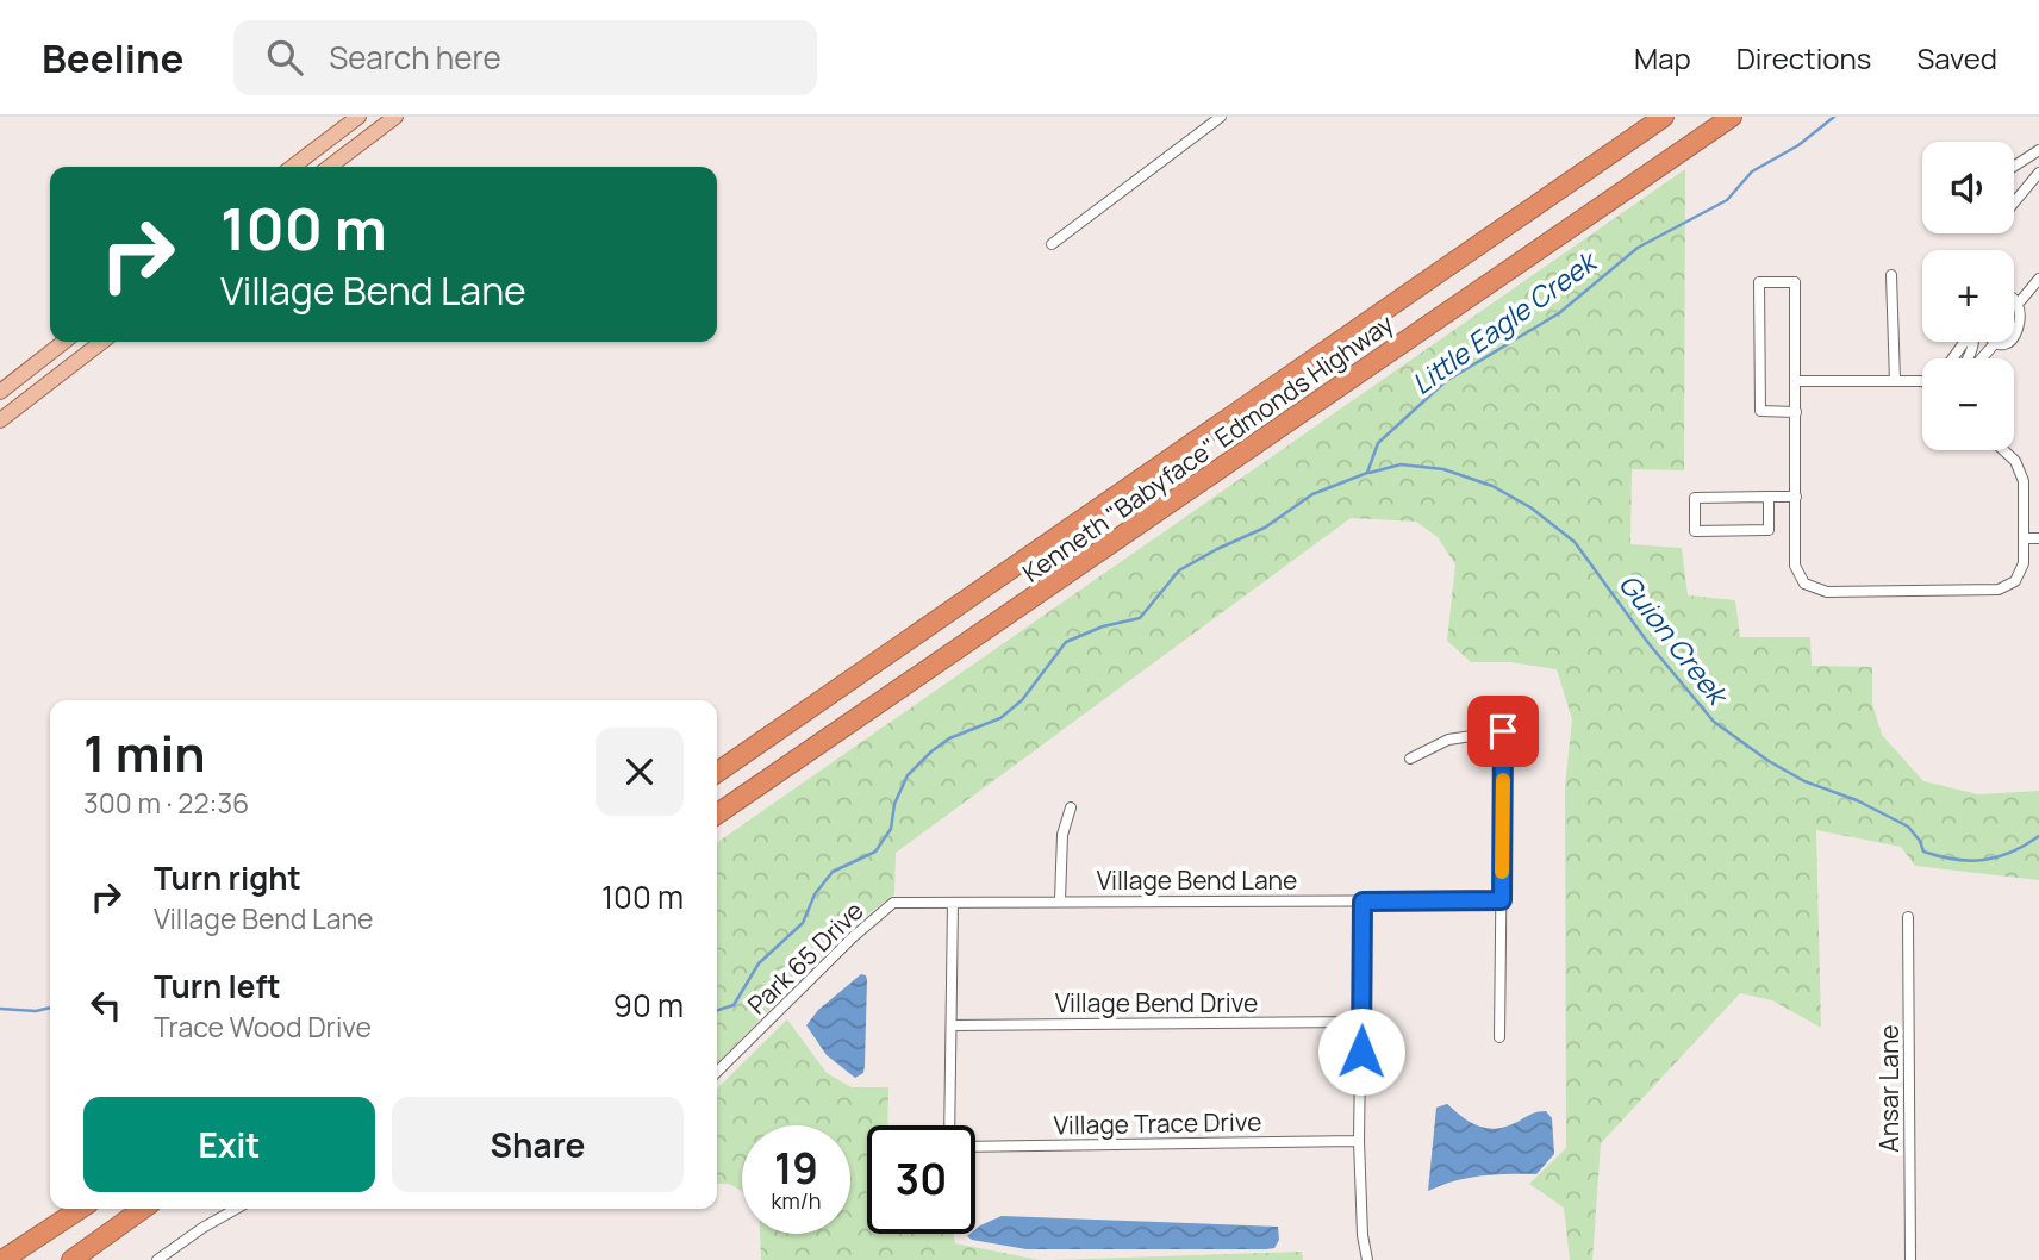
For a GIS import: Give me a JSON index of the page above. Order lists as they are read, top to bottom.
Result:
{
  "streets": {
    "highway": ["Kenneth \"Babyface\" Edmonds Highway"],
    "street": [
      "Village Bend Lane",
      "Park 65 Drive",
      "Village Bend Drive",
      "Ansar Lane",
      "Village Trace Drive"
    ]
  },
  "crossings": [
    ["Village Bend Lane", "Park 65 Drive"]
  ],
  "water": ["Little Eagle Creek", "Guion Creek"],
  "page": {
    "header": "Beeline",
    "search": "Search here",
    "nav": ["Map", "Directions", "Saved"],
    "map_buttons": ["+", "−"],
    "turn": ["100 m", "Village Bend Lane"],
    "heading": ["1 min", "300 m · 22:36"],
    "list": [
      {
        "name": "Turn right",
        "note": "Village Bend Lane",
        "value": "100 m"
      },
      {
        "name": "Turn left",
        "note": "Trace Wood Drive",
        "value": "90 m"
      }
    ],
    "buttons": ["Exit", "Share"],
    "speed": "19 km/h",
    "limit": "30"
  }
}
